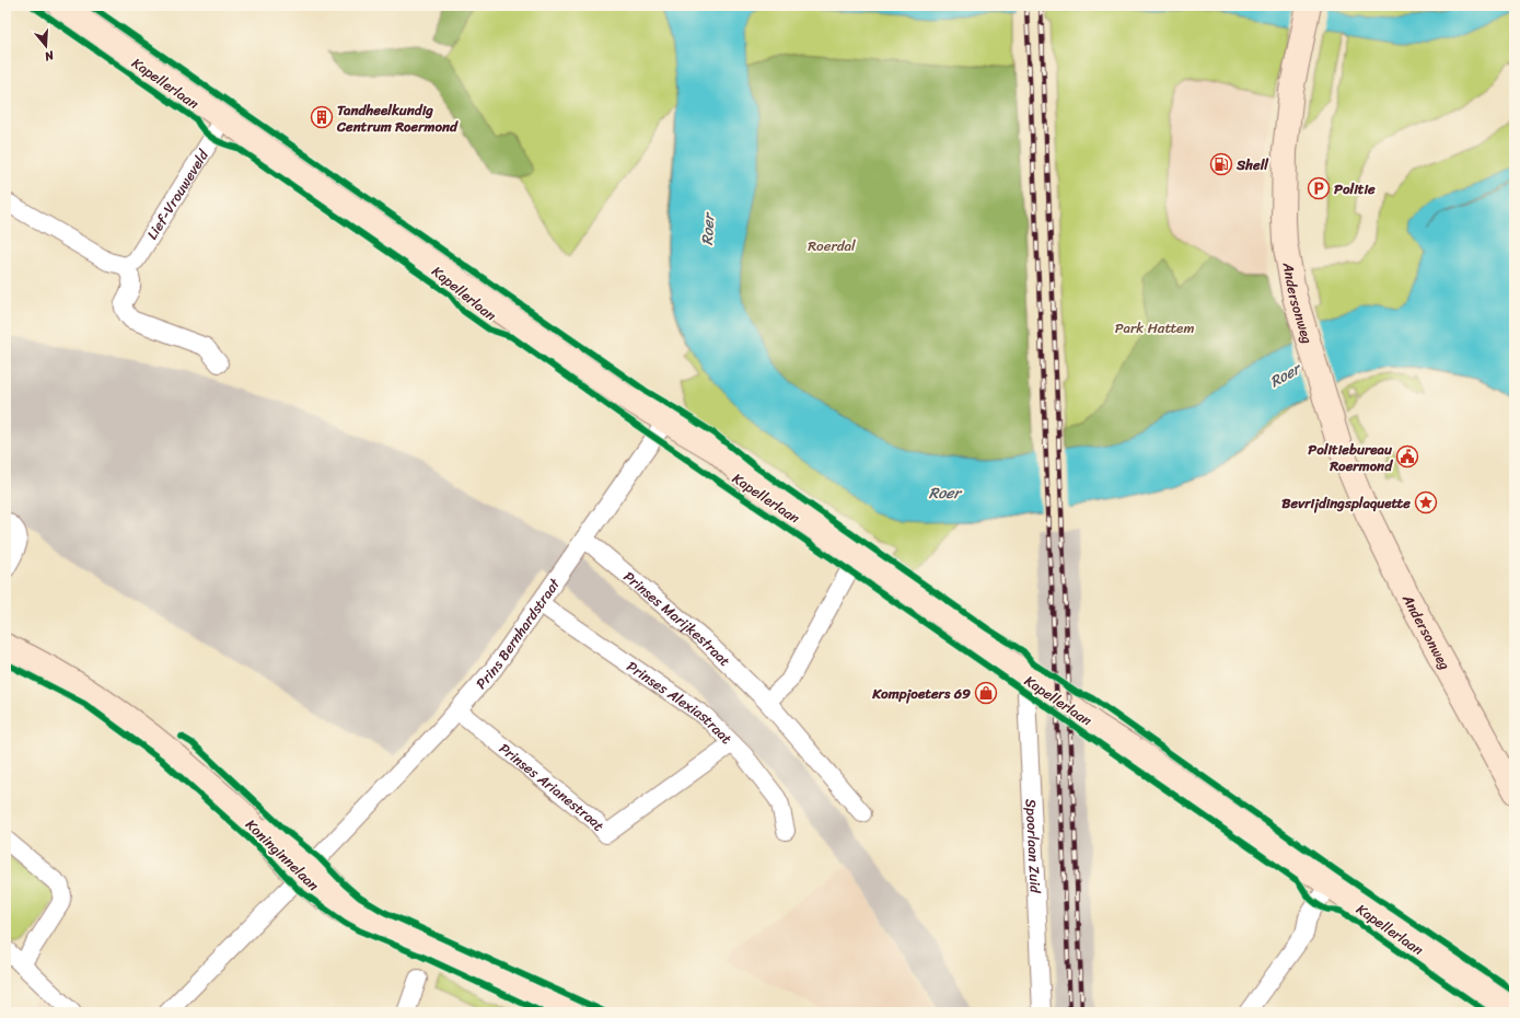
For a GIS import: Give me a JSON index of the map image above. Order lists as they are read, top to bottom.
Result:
{
  "streets": {
    "street": [
      "Kapellerlaan",
      "Lief-Vrouweveld",
      "Andersonweg",
      "Prinses Marijkestraat",
      "Prins Bernhardstraat",
      "Prinses Alexiastraat",
      "Prinses Arianestraat",
      "Spoorlaan Zuid",
      "Koninginnelaan"
    ]
  },
  "crossings": [
    ["Kapellerlaan", "Lief-Vrouweveld"],
    ["Kapellerlaan", "Prins Bernhardstraat"],
    ["Kapellerlaan", "Spoorlaan Zuid"],
    ["Prinses Marijkestraat", "Prins Bernhardstraat"],
    ["Prins Bernhardstraat", "Prinses Alexiastraat"],
    ["Prins Bernhardstraat", "Prinses Arianestraat"],
    ["Prins Bernhardstraat", "Koninginnelaan"],
    ["Prinses Alexiastraat", "Prinses Arianestraat"]
  ],
  "water": ["Roer"],
  "parks": ["Roerdal", "Park Hattem"],
  "places": {
    "building": ["Tandheelkundig Centrum Roermond"],
    "fuel station": ["Shell"],
    "parking": ["Politie"],
    "public building": ["Politiebureau Roermond"],
    "place": ["Bevrijdingsplaquette"],
    "shop": ["Kompjoeters 69"]
  },
  "north": "bottom"
}
